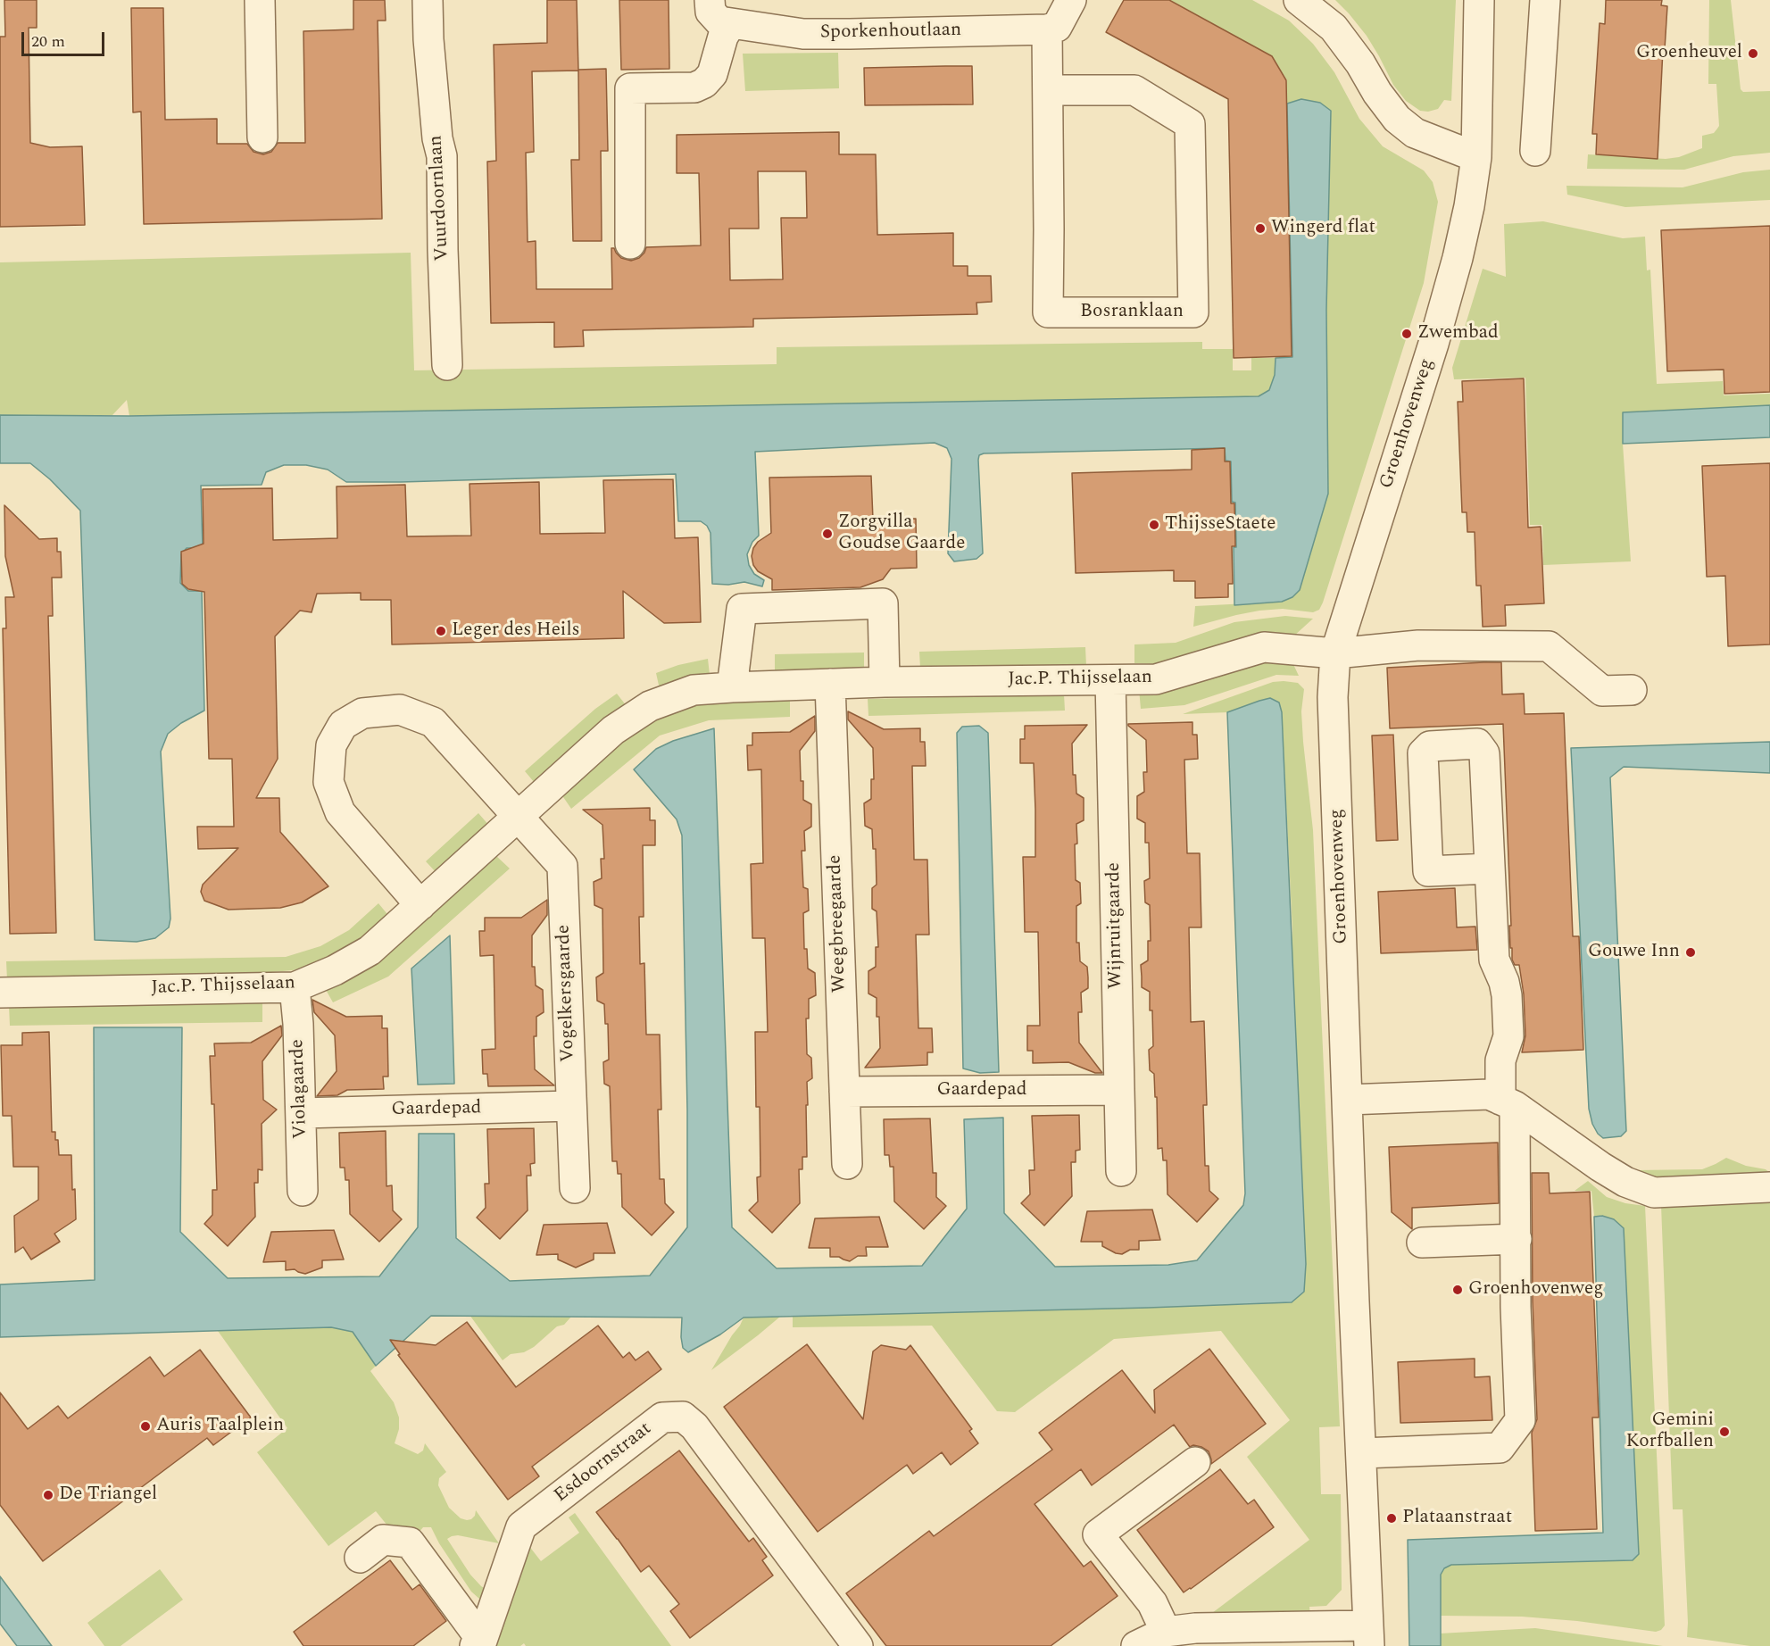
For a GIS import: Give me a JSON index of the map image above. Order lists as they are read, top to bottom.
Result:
{
  "streets": {
    "street": [
      "Sporkenhoutlaan",
      "Vuurdoornlaan",
      "Bosranklaan",
      "Groenhovenweg",
      "Jac.P. Thijsselaan",
      "Weegbreegaarde",
      "Wijnruitgaarde",
      "Vogelkersgaarde",
      "Violagaarde",
      "Gaardepad",
      "Esdoornstraat"
    ]
  },
  "crossings": [
    ["Sporkenhoutlaan", "Bosranklaan"],
    ["Groenhovenweg", "Jac.P. Thijsselaan"],
    ["Jac.P. Thijsselaan", "Weegbreegaarde"],
    ["Jac.P. Thijsselaan", "Wijnruitgaarde"],
    ["Jac.P. Thijsselaan", "Vogelkersgaarde"],
    ["Jac.P. Thijsselaan", "Violagaarde"],
    ["Weegbreegaarde", "Gaardepad"],
    ["Wijnruitgaarde", "Gaardepad"],
    ["Vogelkersgaarde", "Gaardepad"],
    ["Violagaarde", "Gaardepad"]
  ],
  "places": [
    "Groenheuvel",
    "Wingerd flat",
    "Zwembad",
    "ThijsseStaete",
    "Zorgvilla Goudse Gaarde",
    "Leger des Heils",
    "Gouwe Inn",
    "Groenhovenweg",
    "Auris Taalplein",
    "Gemini Korfballen",
    "De Triangel",
    "Plataanstraat"
  ],
  "scale_bar": "20 m"
}
